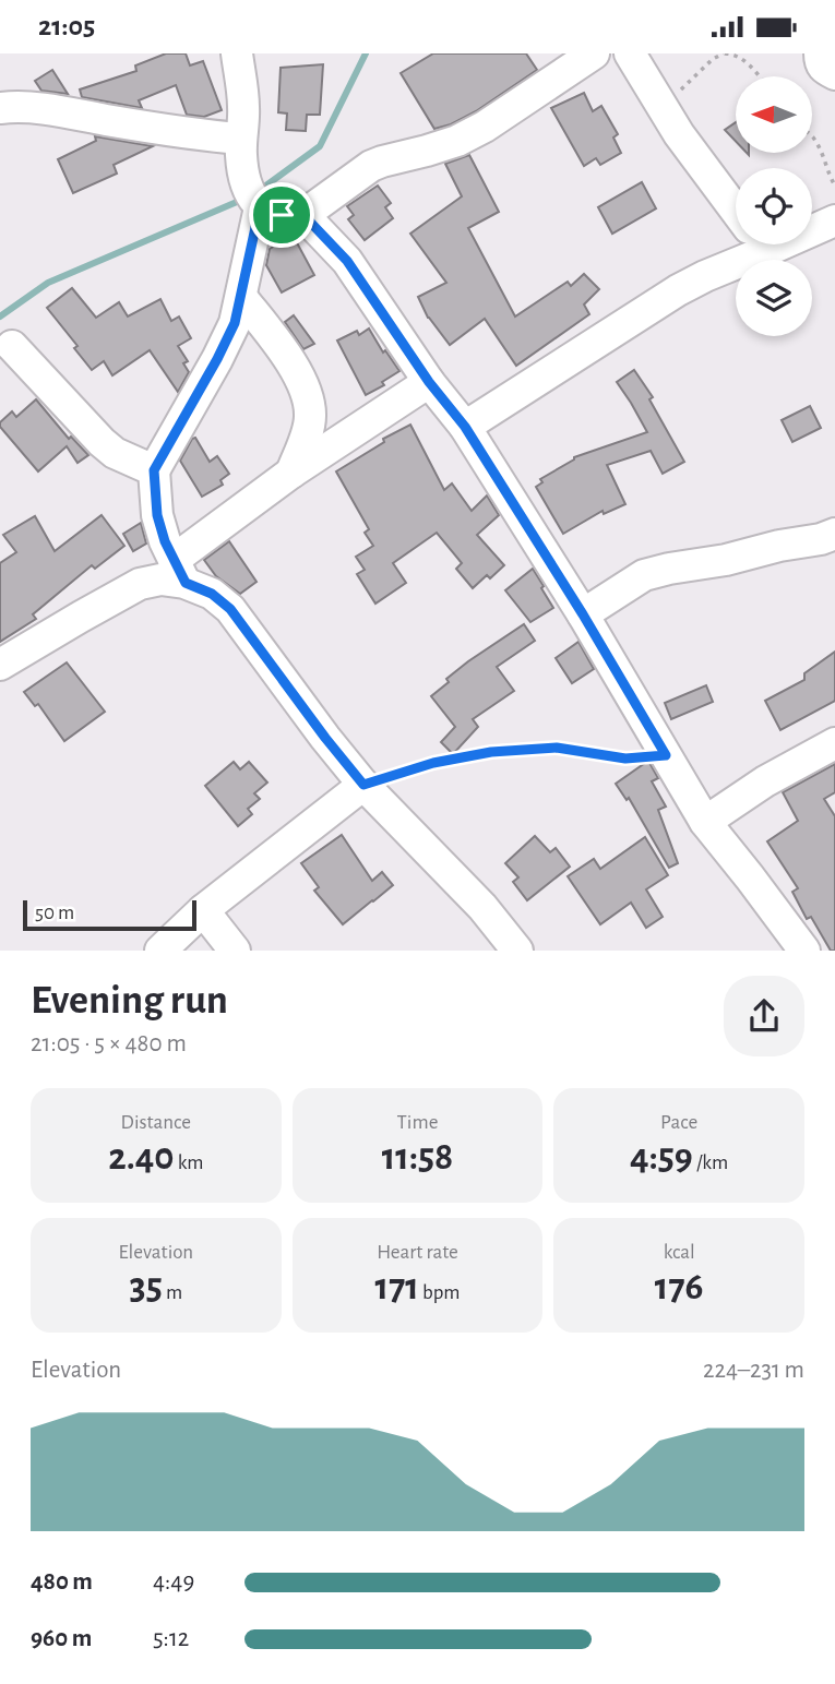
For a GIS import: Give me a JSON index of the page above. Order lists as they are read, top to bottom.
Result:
{
  "scale_bar": "50 m",
  "north": "left",
  "page": {
    "status": "21:05",
    "scale": "50 m",
    "heading": ["Evening run", "21:05 · 5 × 480 m"],
    "stats": [
      ["Distance", "2.40 km"],
      ["Time", "11:58"],
      ["Pace", "4:59 /km"],
      ["Elevation", "35 m"],
      ["Heart rate", "171 bpm"],
      ["kcal", "176"]
    ],
    "chart": ["Elevation", "224–231 m"],
    "list": [
      {
        "name": "480 m",
        "note": "4:49"
      },
      {
        "name": "960 m",
        "note": "5:12"
      }
    ]
  }
}
